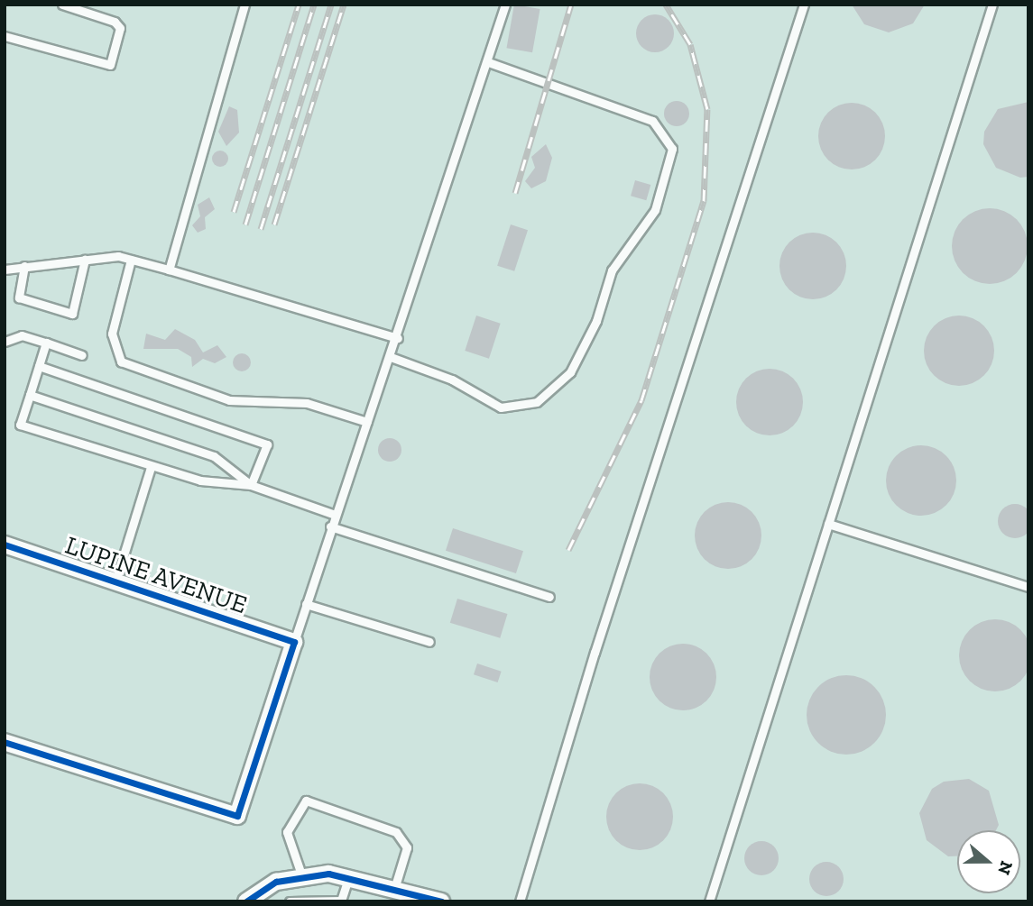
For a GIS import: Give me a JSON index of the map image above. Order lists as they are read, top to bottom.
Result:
{
  "streets": {
    "street": ["LUPINE AVENUE"]
  },
  "north": "right"
}
